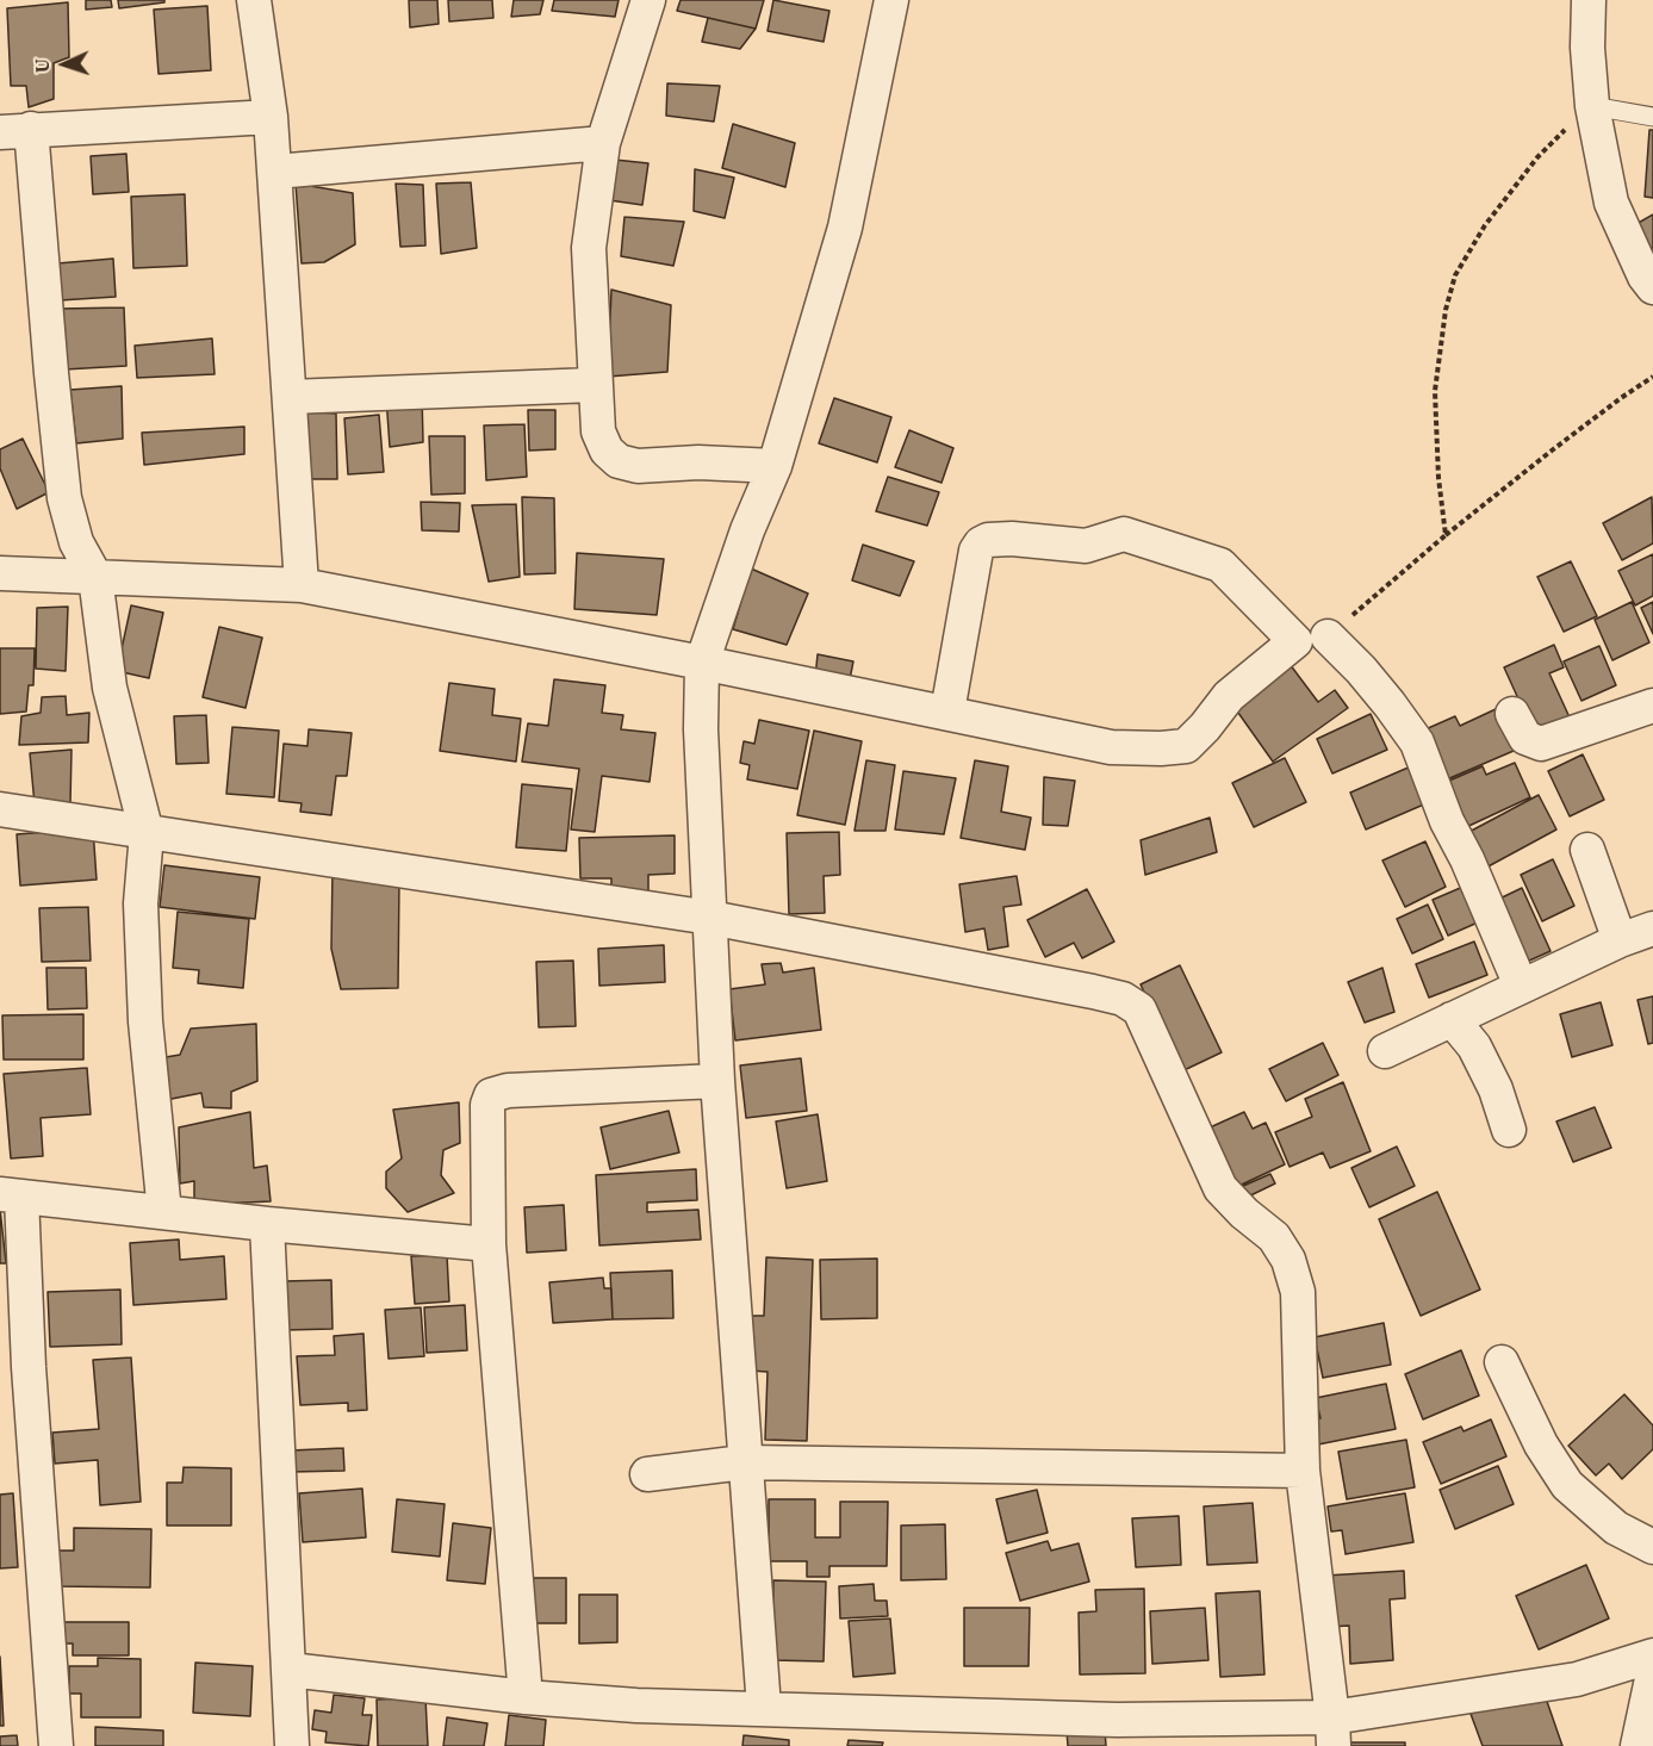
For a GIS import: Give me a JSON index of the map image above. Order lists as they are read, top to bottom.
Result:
{
  "north": "left"
}
